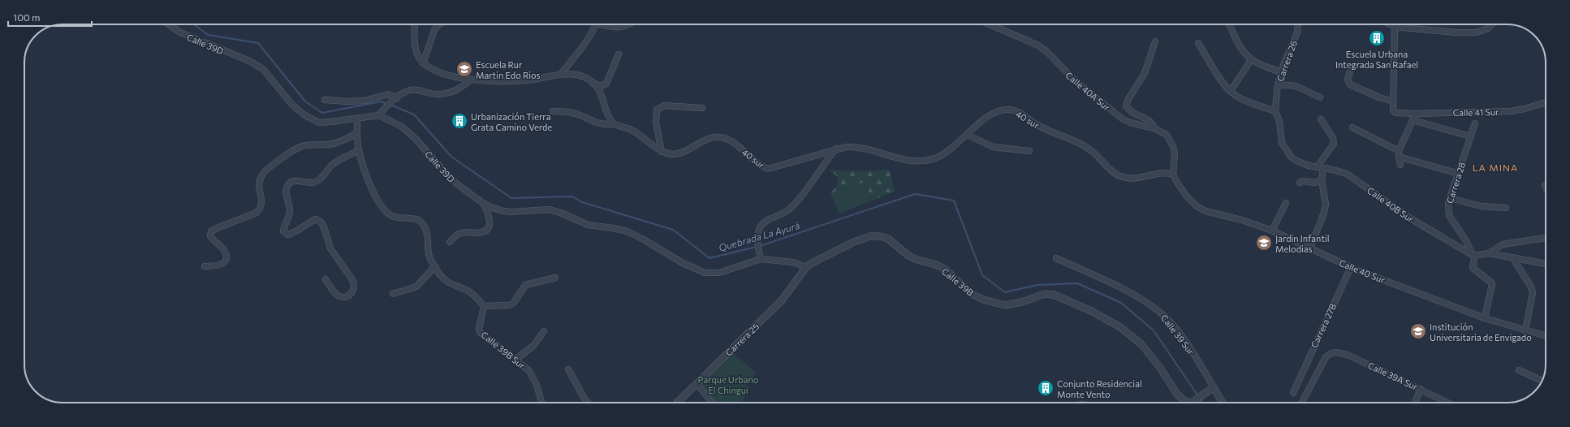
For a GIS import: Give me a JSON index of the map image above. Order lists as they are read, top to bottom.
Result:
{
  "streets": {
    "street": [
      "Calle 39D",
      "Carrera 26",
      "Calle 40A Sur",
      "Calle 41 Sur",
      "40 sur",
      "Carrera 28",
      "Calle 40B Sur",
      "Calle 40 Sur",
      "Calle 39B",
      "Carrera 27B",
      "Calle 39 Sur",
      "Carrera 25",
      "Calle 39B Sur",
      "Calle 39A Sur"
    ]
  },
  "crossings": [
    ["Carrera 26", "Calle 40B Sur"],
    ["Calle 40A Sur", "40 sur"],
    ["Calle 40A Sur", "Calle 40 Sur"],
    ["40 sur", "Calle 40 Sur"],
    ["Carrera 28", "Calle 40B Sur"],
    ["Calle 40 Sur", "Carrera 27B"],
    ["Calle 39B", "Carrera 25"]
  ],
  "districts": ["LA MINA"],
  "water": ["Quebrada La Ayurá"],
  "parks": ["Parque Urbano El Chinguí"],
  "places": {
    "building": ["Escuela Urbana Integrada San Rafael", "Urbanización Tierra Grata Camino Verde", "Conjunto Residencial Monte Vento"],
    "school or university": ["Escuela Rur Martin Edo Rios", "Jardin Infantil Melodias", "Institución Universitaria de Envigado"]
  },
  "scale_bar": "100 m"
}
